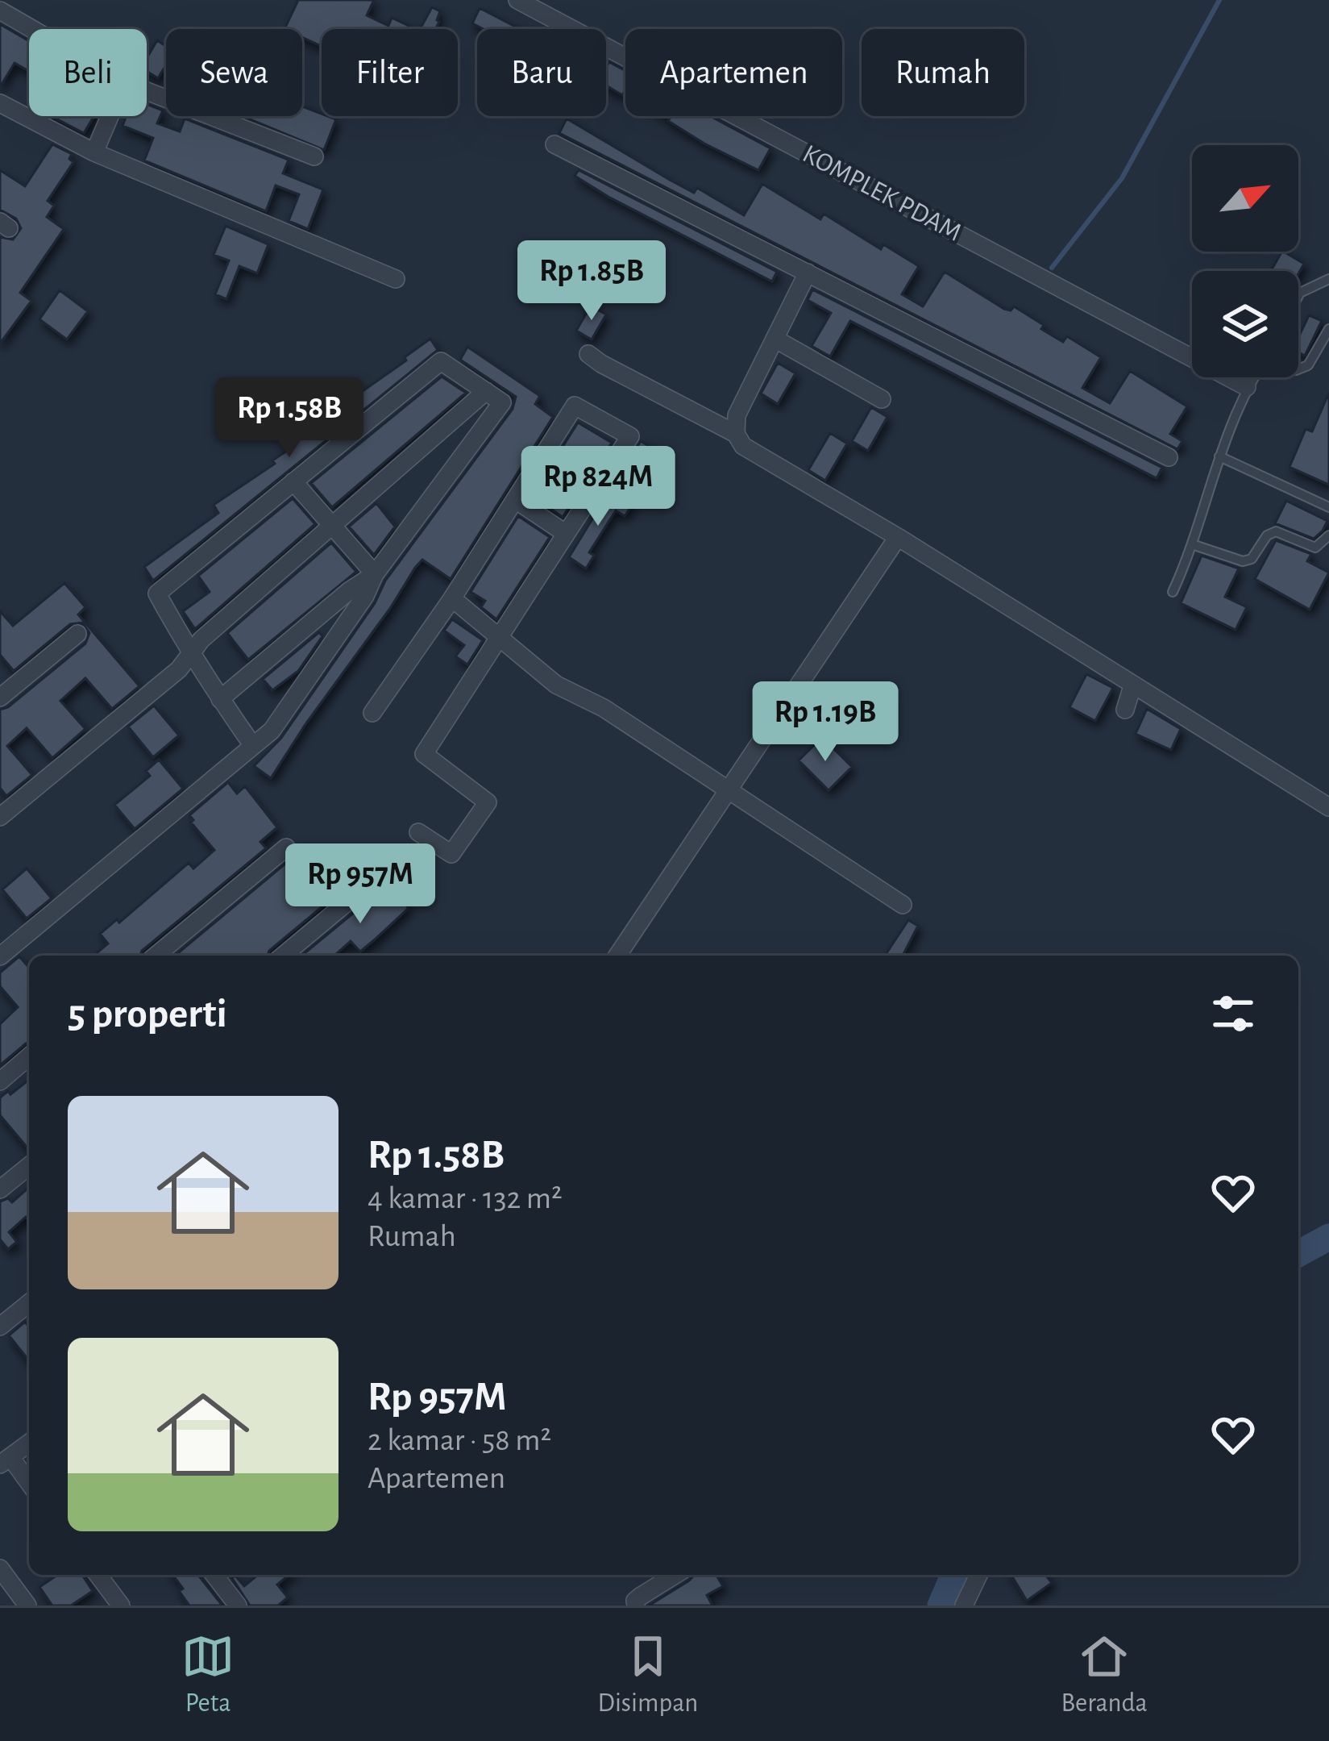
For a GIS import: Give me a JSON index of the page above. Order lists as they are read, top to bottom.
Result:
{
  "streets": {
    "street": ["KOMPLEK PDAM"]
  },
  "north": "top right",
  "page": {
    "chip": [
      "Beli",
      "Sewa",
      "Filter",
      "Baru",
      "Apartemen",
      "Rumah"
    ],
    "price": [
      "Rp 1.85B",
      "Rp 1.58B",
      "Rp 824M",
      "Rp 1.19B",
      "Rp 957M"
    ],
    "heading": "5 properti",
    "list": [
      {
        "name": "Rp 1.58B",
        "note": "4 kamar · 132 m² · Rumah"
      },
      {
        "name": "Rp 957M",
        "note": "2 kamar · 58 m² · Apartemen"
      }
    ],
    "tabs": ["Peta", "Disimpan", "Beranda"]
  }
}
